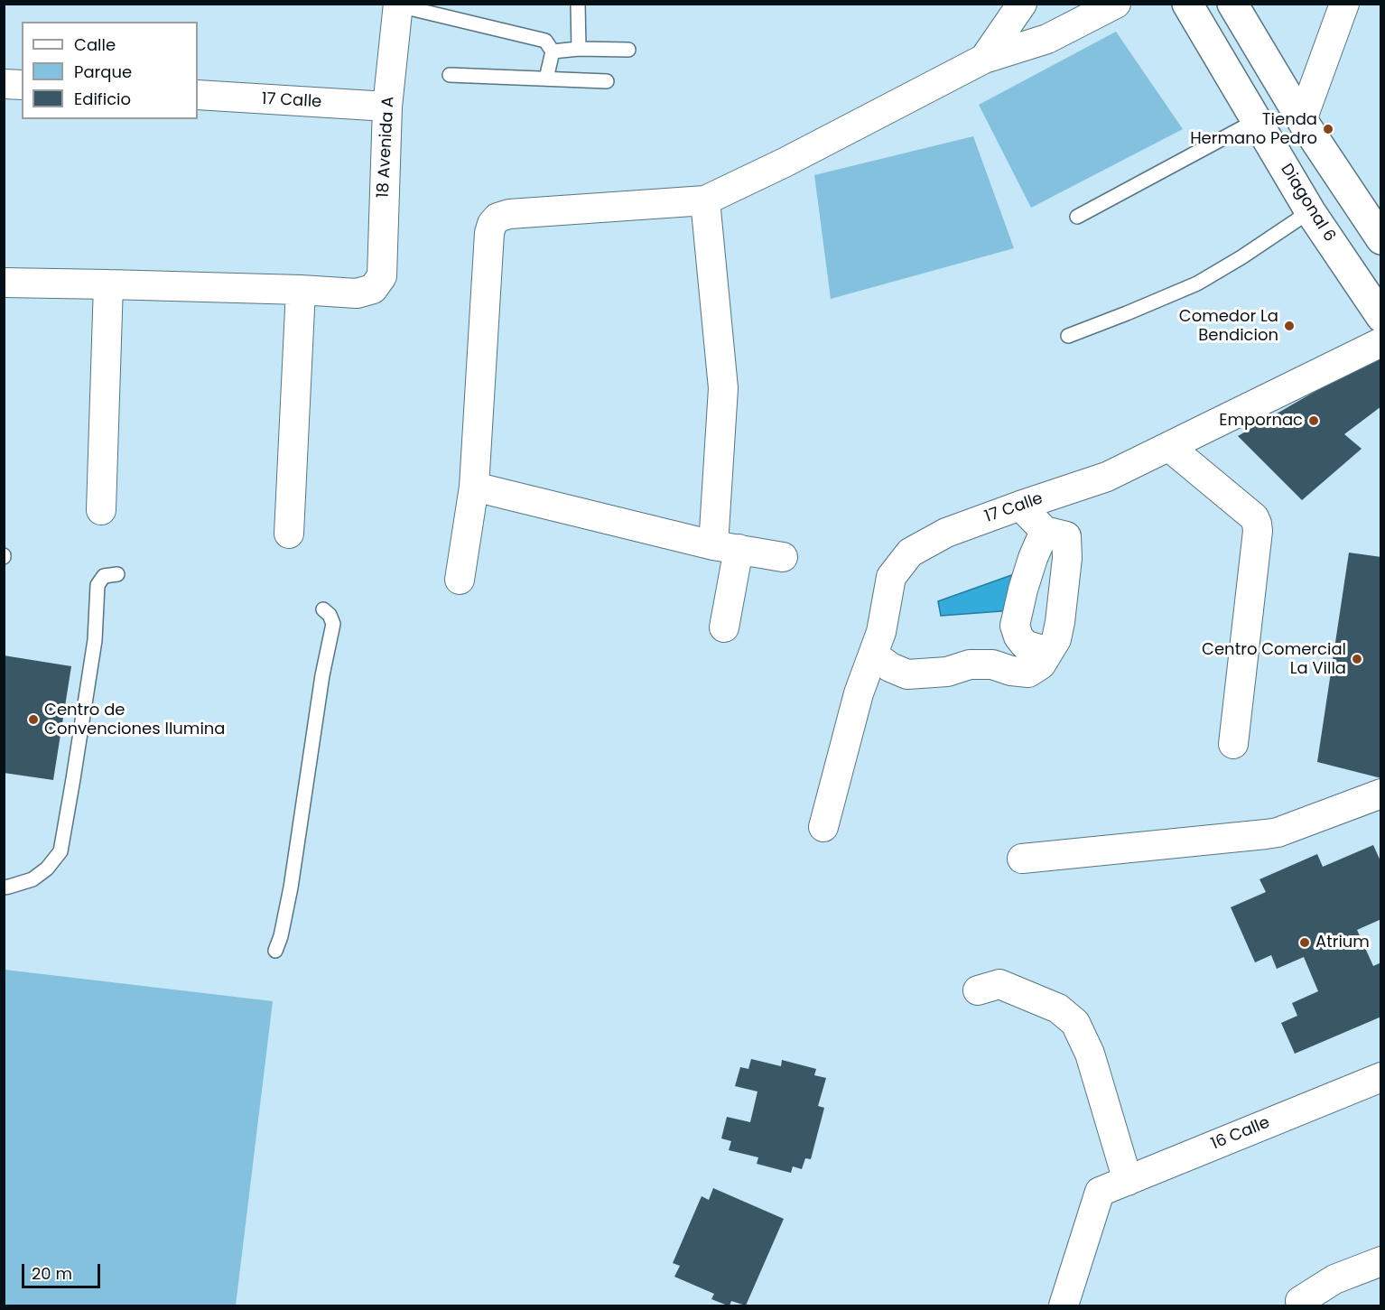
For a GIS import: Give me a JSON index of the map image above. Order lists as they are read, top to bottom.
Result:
{
  "streets": {
    "main road": ["Diagonal 6"],
    "street": ["17 Calle", "18 Avenida A", "16 Calle"]
  },
  "crossings": [
    ["17 Calle", "18 Avenida A"]
  ],
  "places": [
    "Tienda Hermano Pedro",
    "Comedor La Bendicion",
    "Empornac",
    "Centro Comercial La Villa",
    "Centro de Convenciones Ilumina",
    "Atrium"
  ],
  "legend": ["Calle", "Parque", "Edificio"],
  "scale_bar": "20 m"
}
